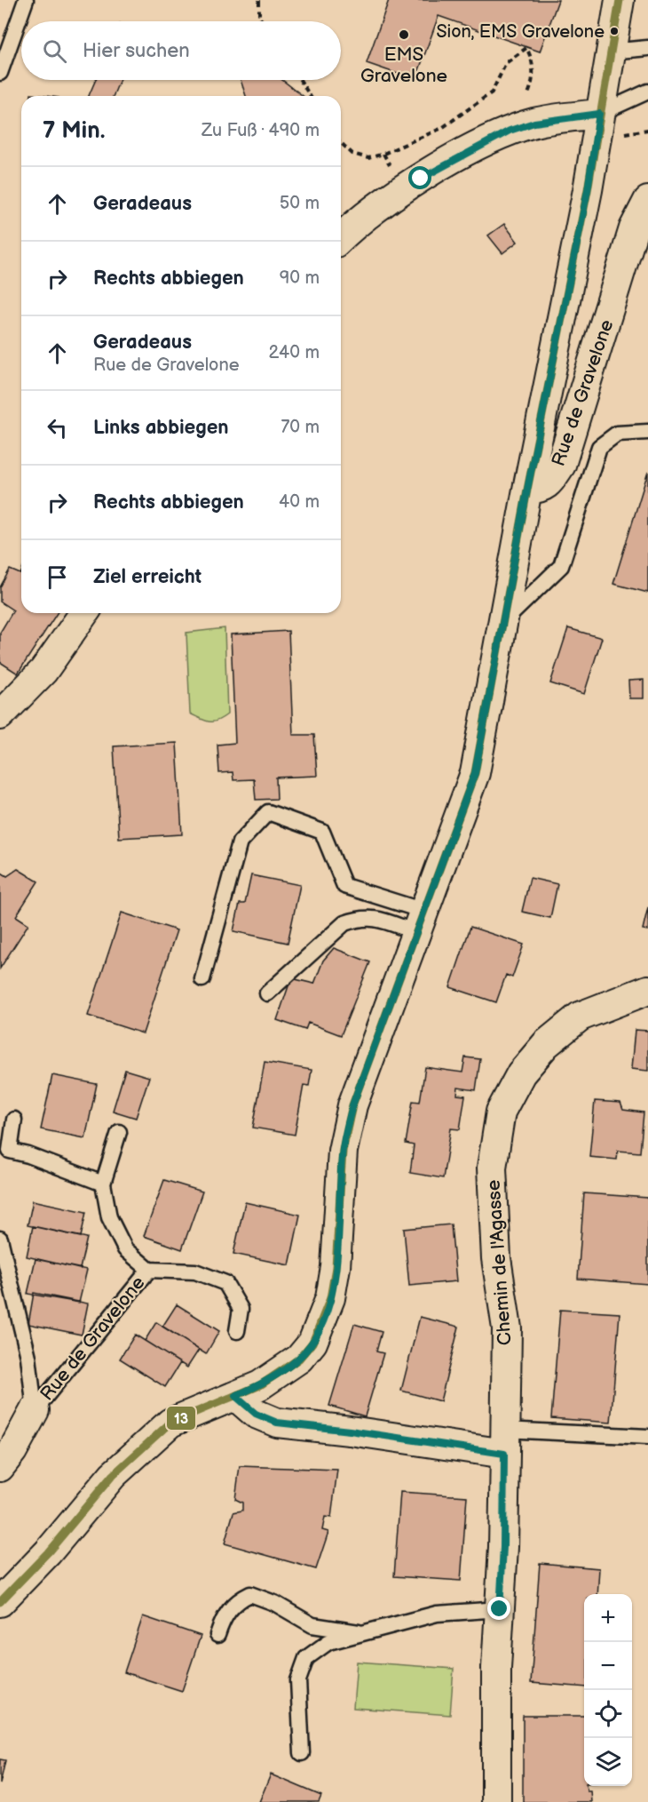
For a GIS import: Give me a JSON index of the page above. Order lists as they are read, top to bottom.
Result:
{
  "streets": {
    "street": ["Rue de Gravelone", "Chemin de l'Agasse"]
  },
  "places": ["Sion, EMS Gravelone", "EMS Gravelone"],
  "lines": ["transit line 13"],
  "page": {
    "search": "Hier suchen",
    "heading": ["7 Min.", "Zu Fuß · 490 m"],
    "list": [
      ["Geradeaus", "50 m"],
      ["Rechts abbiegen", "90 m"],
      ["Geradeaus", "Rue de Gravelone", "240 m"],
      ["Links abbiegen", "70 m"],
      ["Rechts abbiegen", "40 m"],
      "Ziel erreicht"
    ],
    "map_buttons": ["+", "−"]
  }
}
